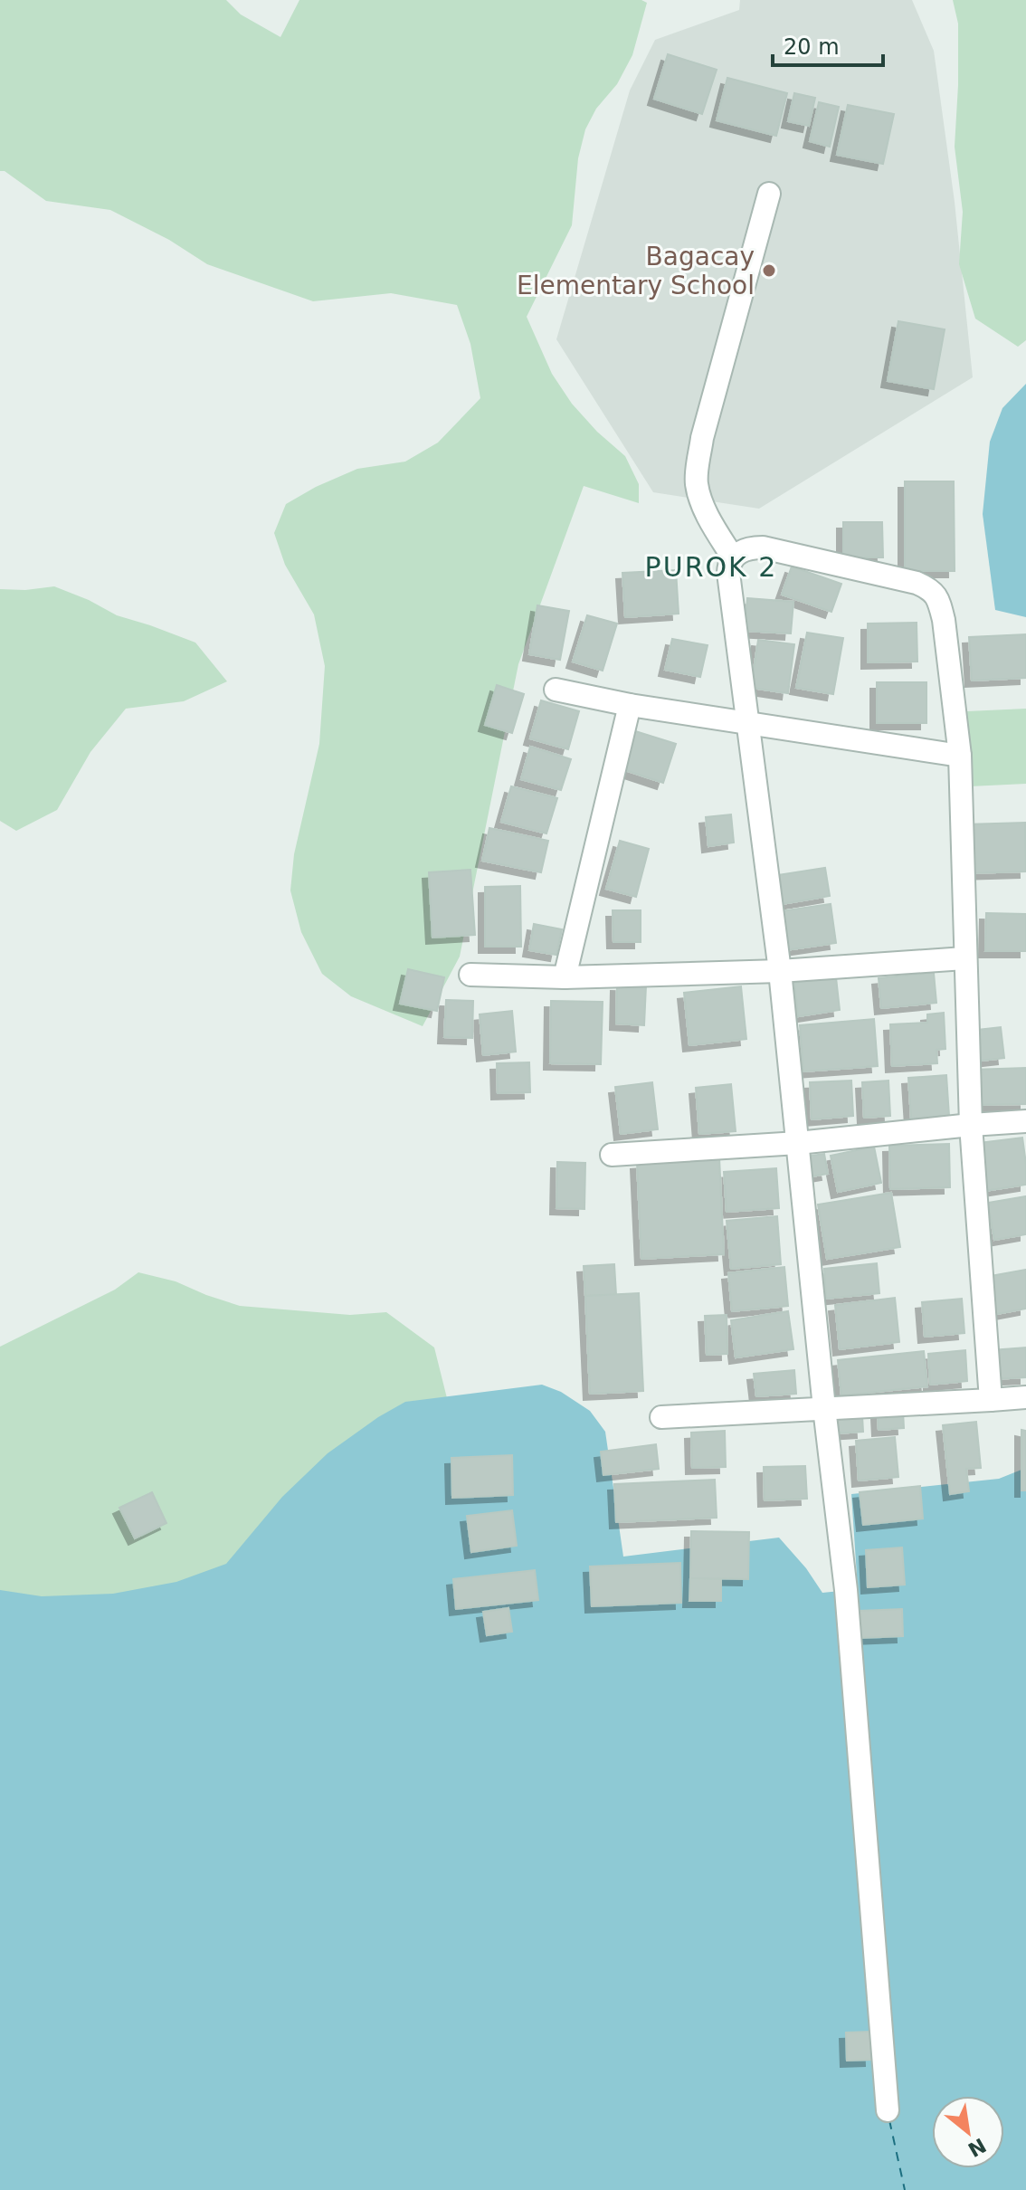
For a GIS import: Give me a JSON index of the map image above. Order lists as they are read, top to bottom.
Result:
{
  "districts": ["PUROK 2"],
  "places": ["Bagacay Elementary School"],
  "scale_bar": "20 m",
  "north": "bottom right"
}
